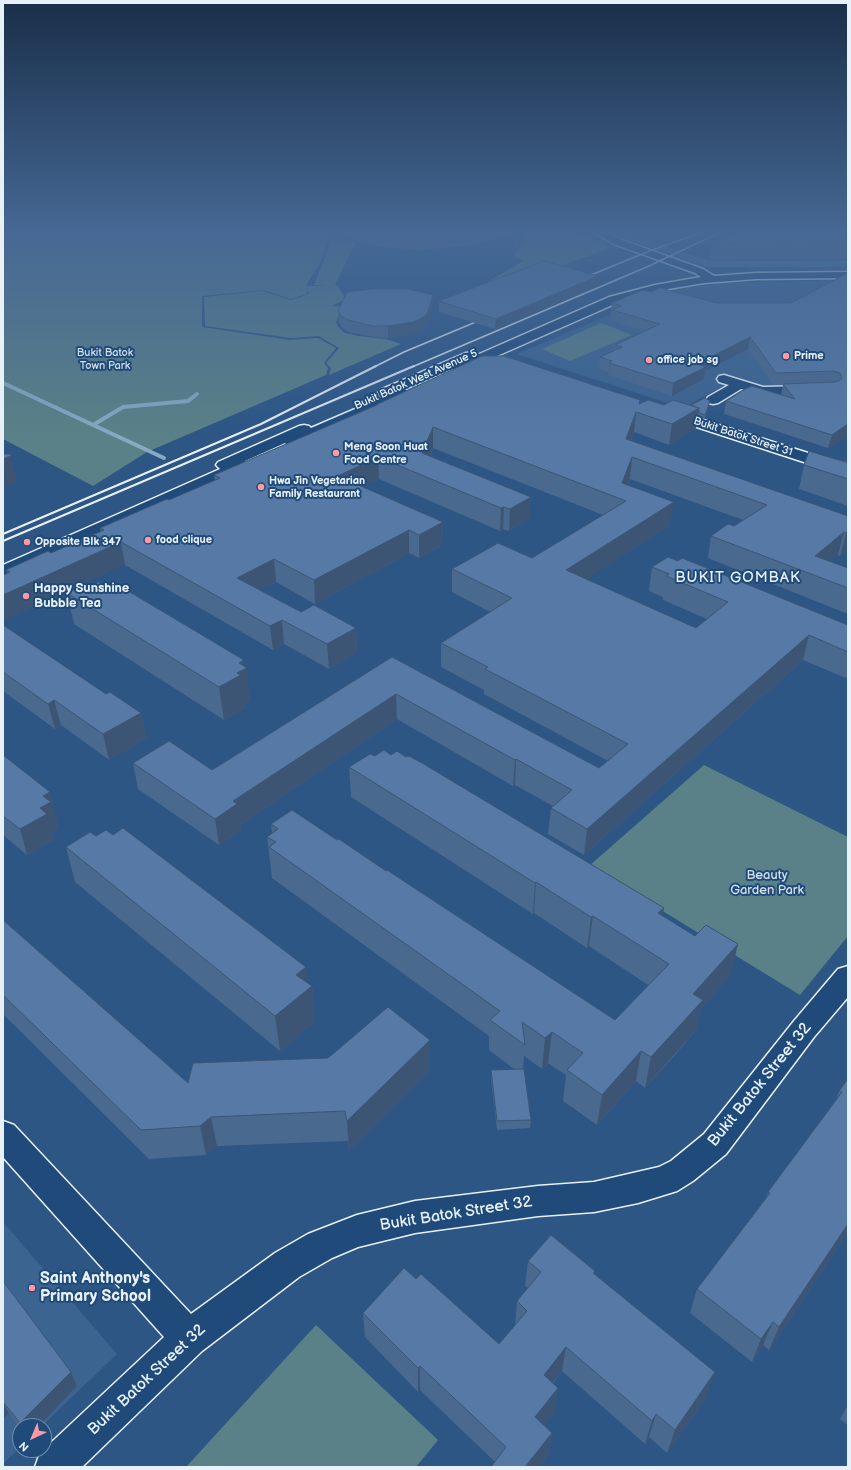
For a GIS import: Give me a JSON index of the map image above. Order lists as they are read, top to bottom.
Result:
{
  "streets": {
    "street": ["Bukit Batok West Avenue 5", "Bukit Batok Street 31", "Bukit Batok Street 32"]
  },
  "districts": ["BUKIT GOMBAK"],
  "parks": ["Bukit Batok Town Park", "Beauty Garden Park"],
  "places": [
    "Prime",
    "office job sg",
    "Meng Soon Huat Food Centre",
    "Hwa Jin Vegetarian Family Restaurant",
    "food clique",
    "Opposite Blk 347",
    "Happy Sunshine Bubble Tea",
    "Saint Anthony's Primary School"
  ],
  "north": "bottom left"
}
